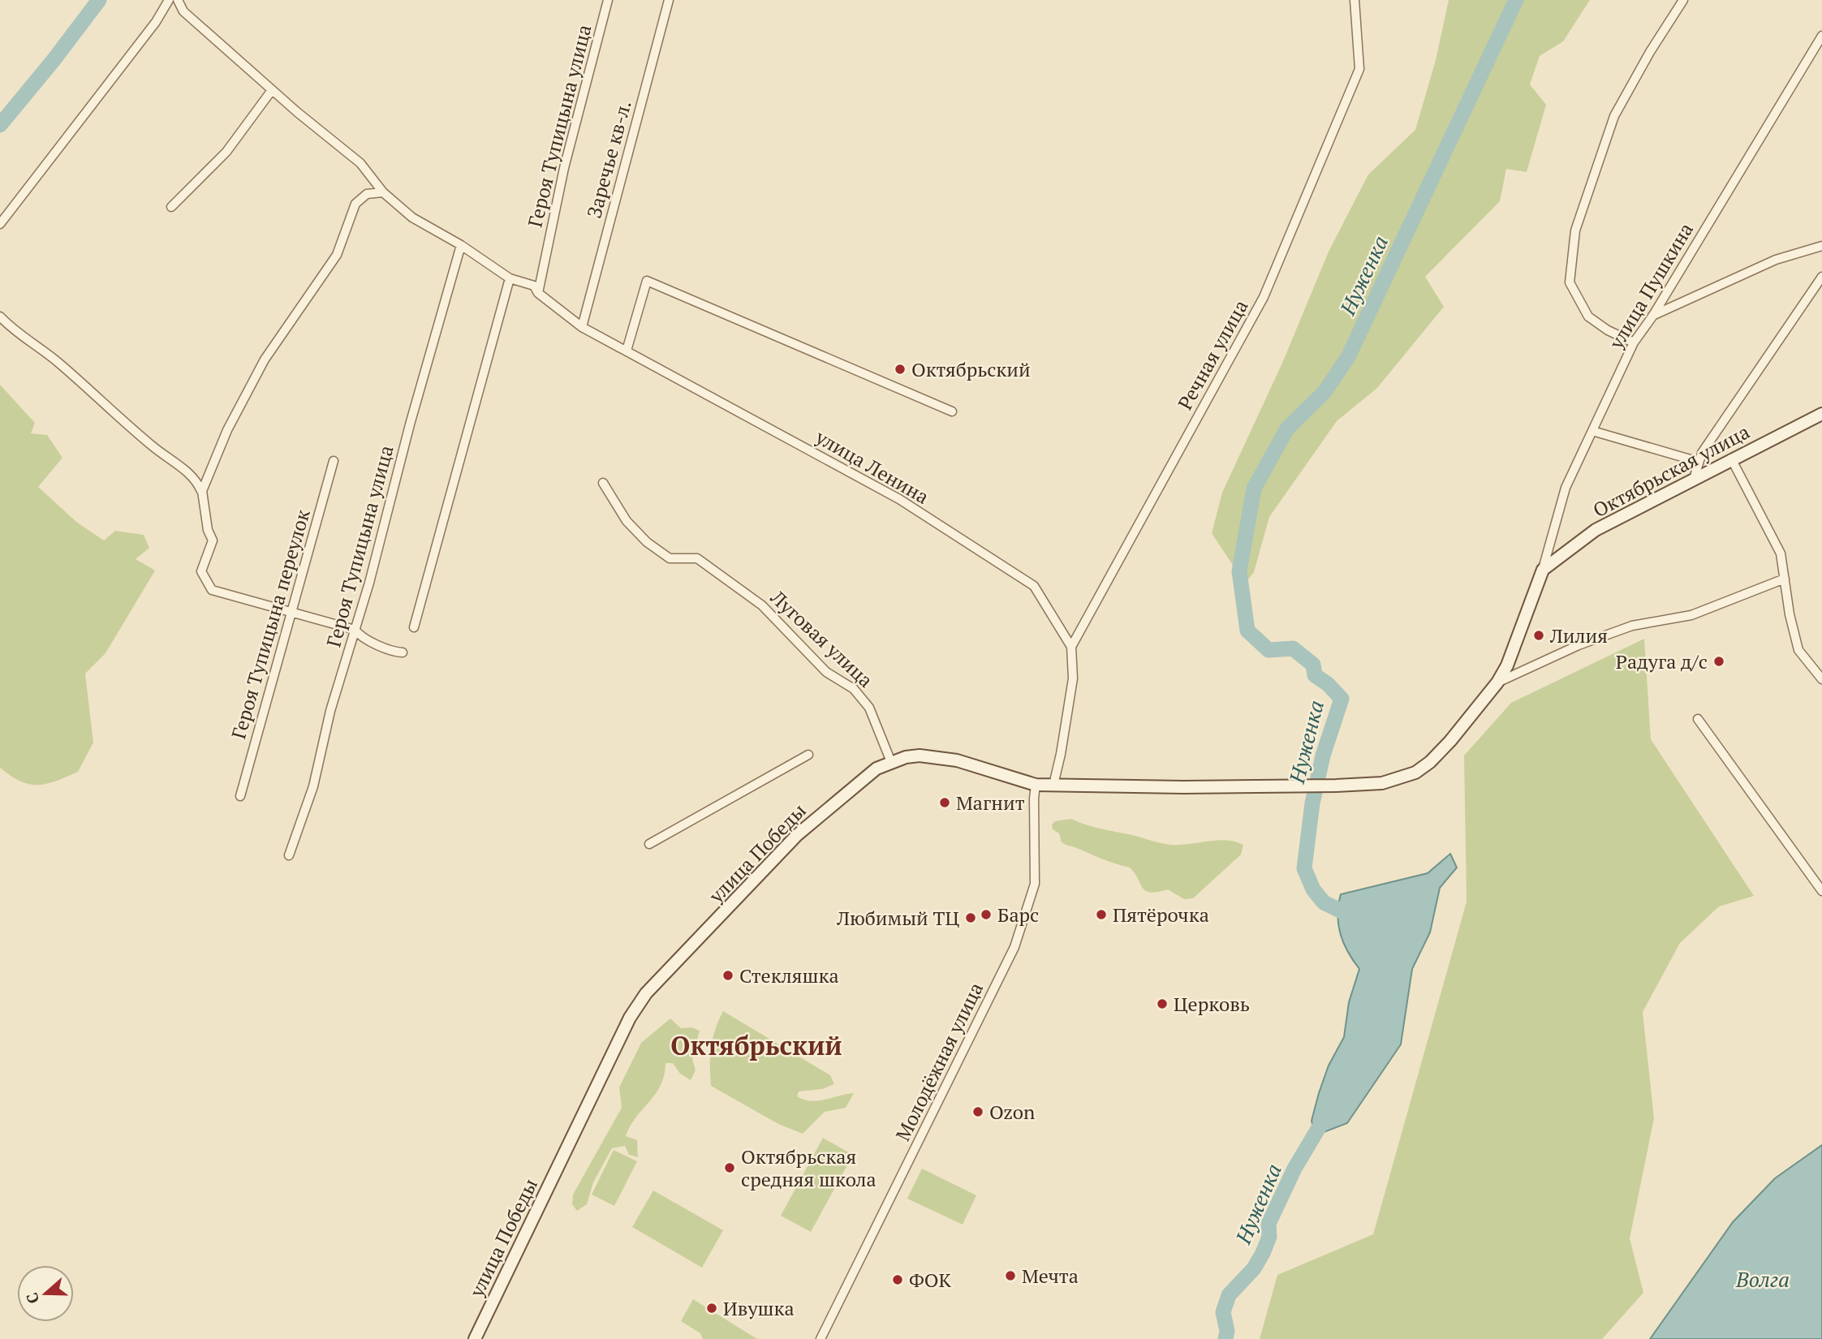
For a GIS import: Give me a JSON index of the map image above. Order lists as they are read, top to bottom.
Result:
{
  "streets": {
    "street": [
      "Героя Тупицына улица",
      "Заречье кв-л.",
      "улица Пушкина",
      "Речная улица",
      "улица Ленина",
      "Октябрьская улица",
      "Героя Тупицына переулок",
      "Луговая улица",
      "улица Победы",
      "Молодёжная улица"
    ]
  },
  "crossings": [
    ["Героя Тупицына улица", "улица Ленина"],
    ["Заречье кв-л.", "улица Ленина"],
    ["улица Пушкина", "Октябрьская улица"],
    ["улица Пушкина", "улица Победы"],
    ["Речная улица", "улица Ленина"],
    ["Октябрьская улица", "улица Победы"],
    ["Луговая улица", "улица Победы"],
    ["улица Победы", "Молодёжная улица"]
  ],
  "districts": ["Октябрьский"],
  "water": ["Нуженка", "Волга"],
  "places": [
    "Октябрьский",
    "Лилия",
    "Радуга д/с",
    "Магнит",
    "Барс",
    "Пятёрочка",
    "Любимый ТЦ",
    "Стекляшка",
    "Церковь",
    "Ozon",
    "Октябрьская средняя школа",
    "Мечта",
    "ФОК",
    "Ивушка"
  ],
  "north": "left"
}
